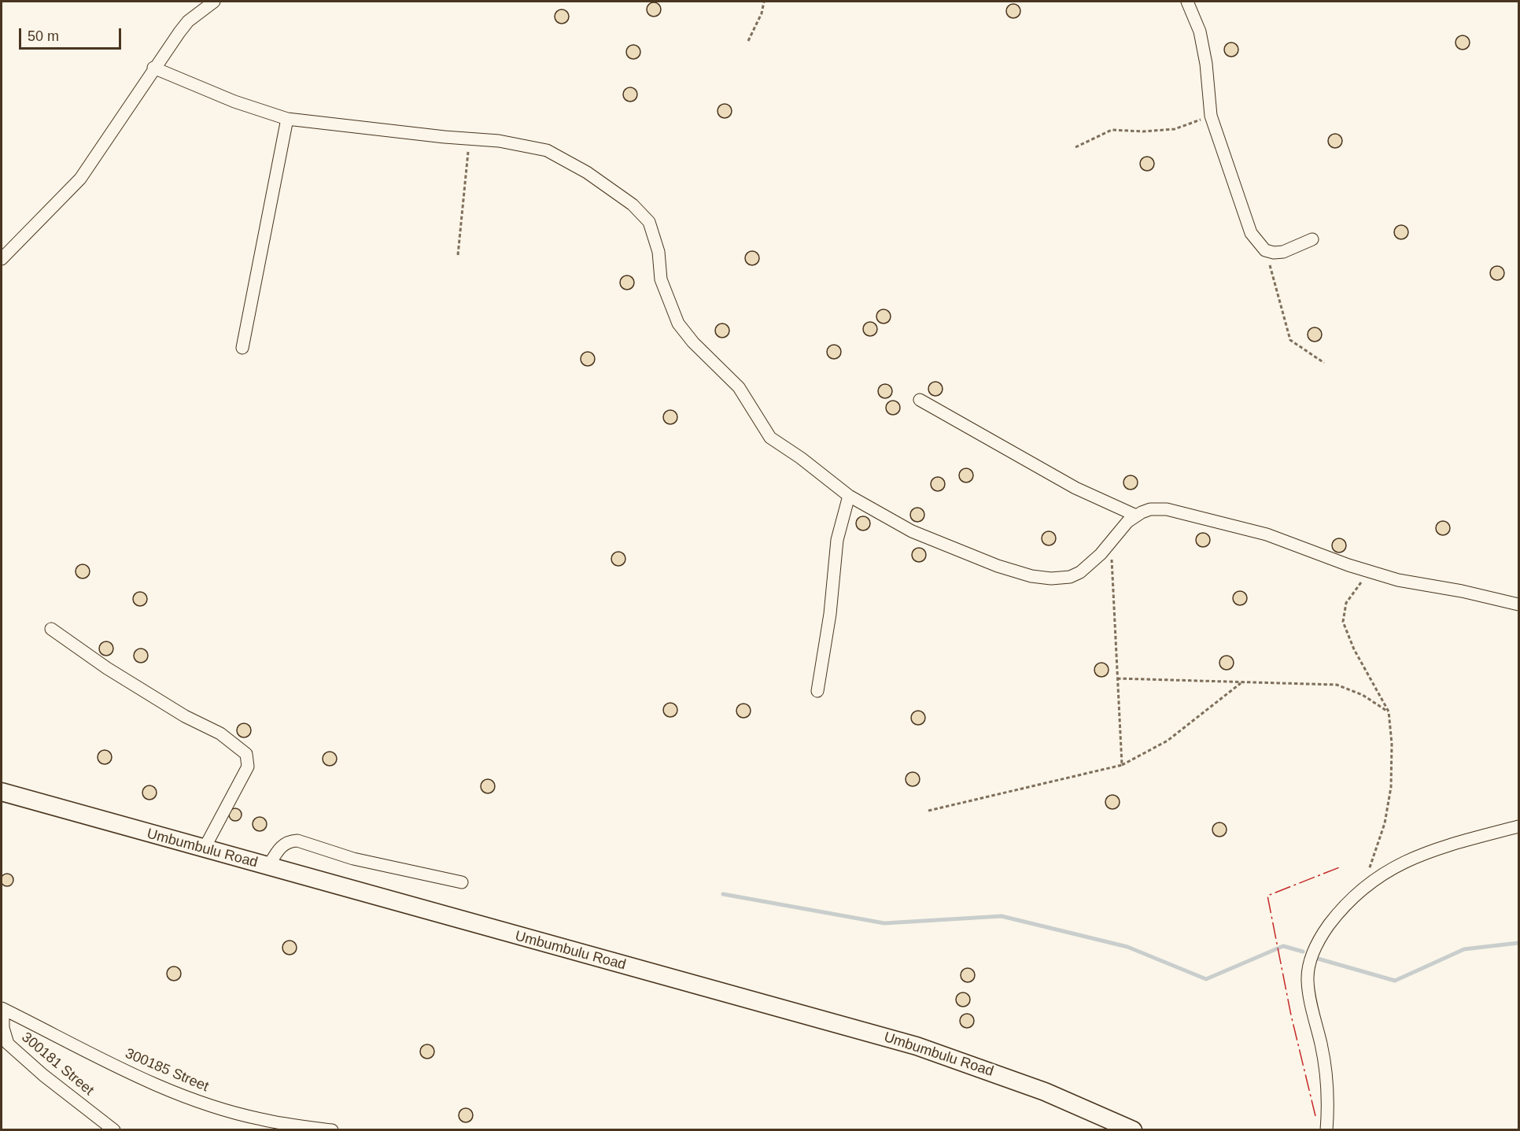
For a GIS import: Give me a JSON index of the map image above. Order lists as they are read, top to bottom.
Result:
{
  "streets": {
    "main road": ["Umbumbulu Road"],
    "street": ["300181 Street", "300185 Street"]
  },
  "crossings": [
    ["300181 Street", "300185 Street"]
  ],
  "scale_bar": "50 m"
}
